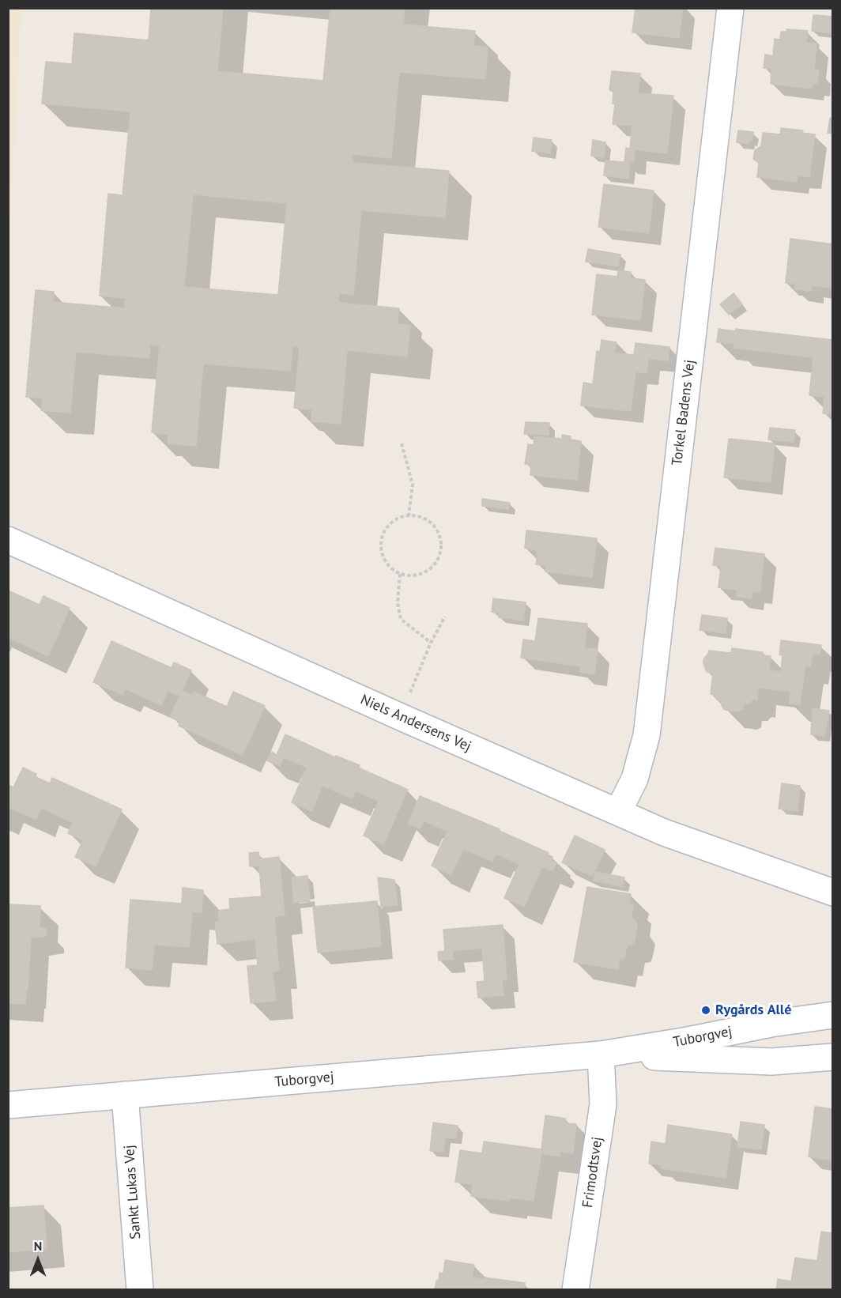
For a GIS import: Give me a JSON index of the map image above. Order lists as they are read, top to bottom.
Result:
{
  "streets": {
    "street": [
      "Torkel Badens Vej",
      "Niels Andersens Vej",
      "Tuborgvej",
      "Frimodtsvej",
      "Sankt Lukas Vej"
    ]
  },
  "crossings": [
    ["Torkel Badens Vej", "Niels Andersens Vej"],
    ["Tuborgvej", "Frimodtsvej"],
    ["Tuborgvej", "Sankt Lukas Vej"]
  ],
  "places": ["Rygårds Allé"],
  "north": "top"
}
